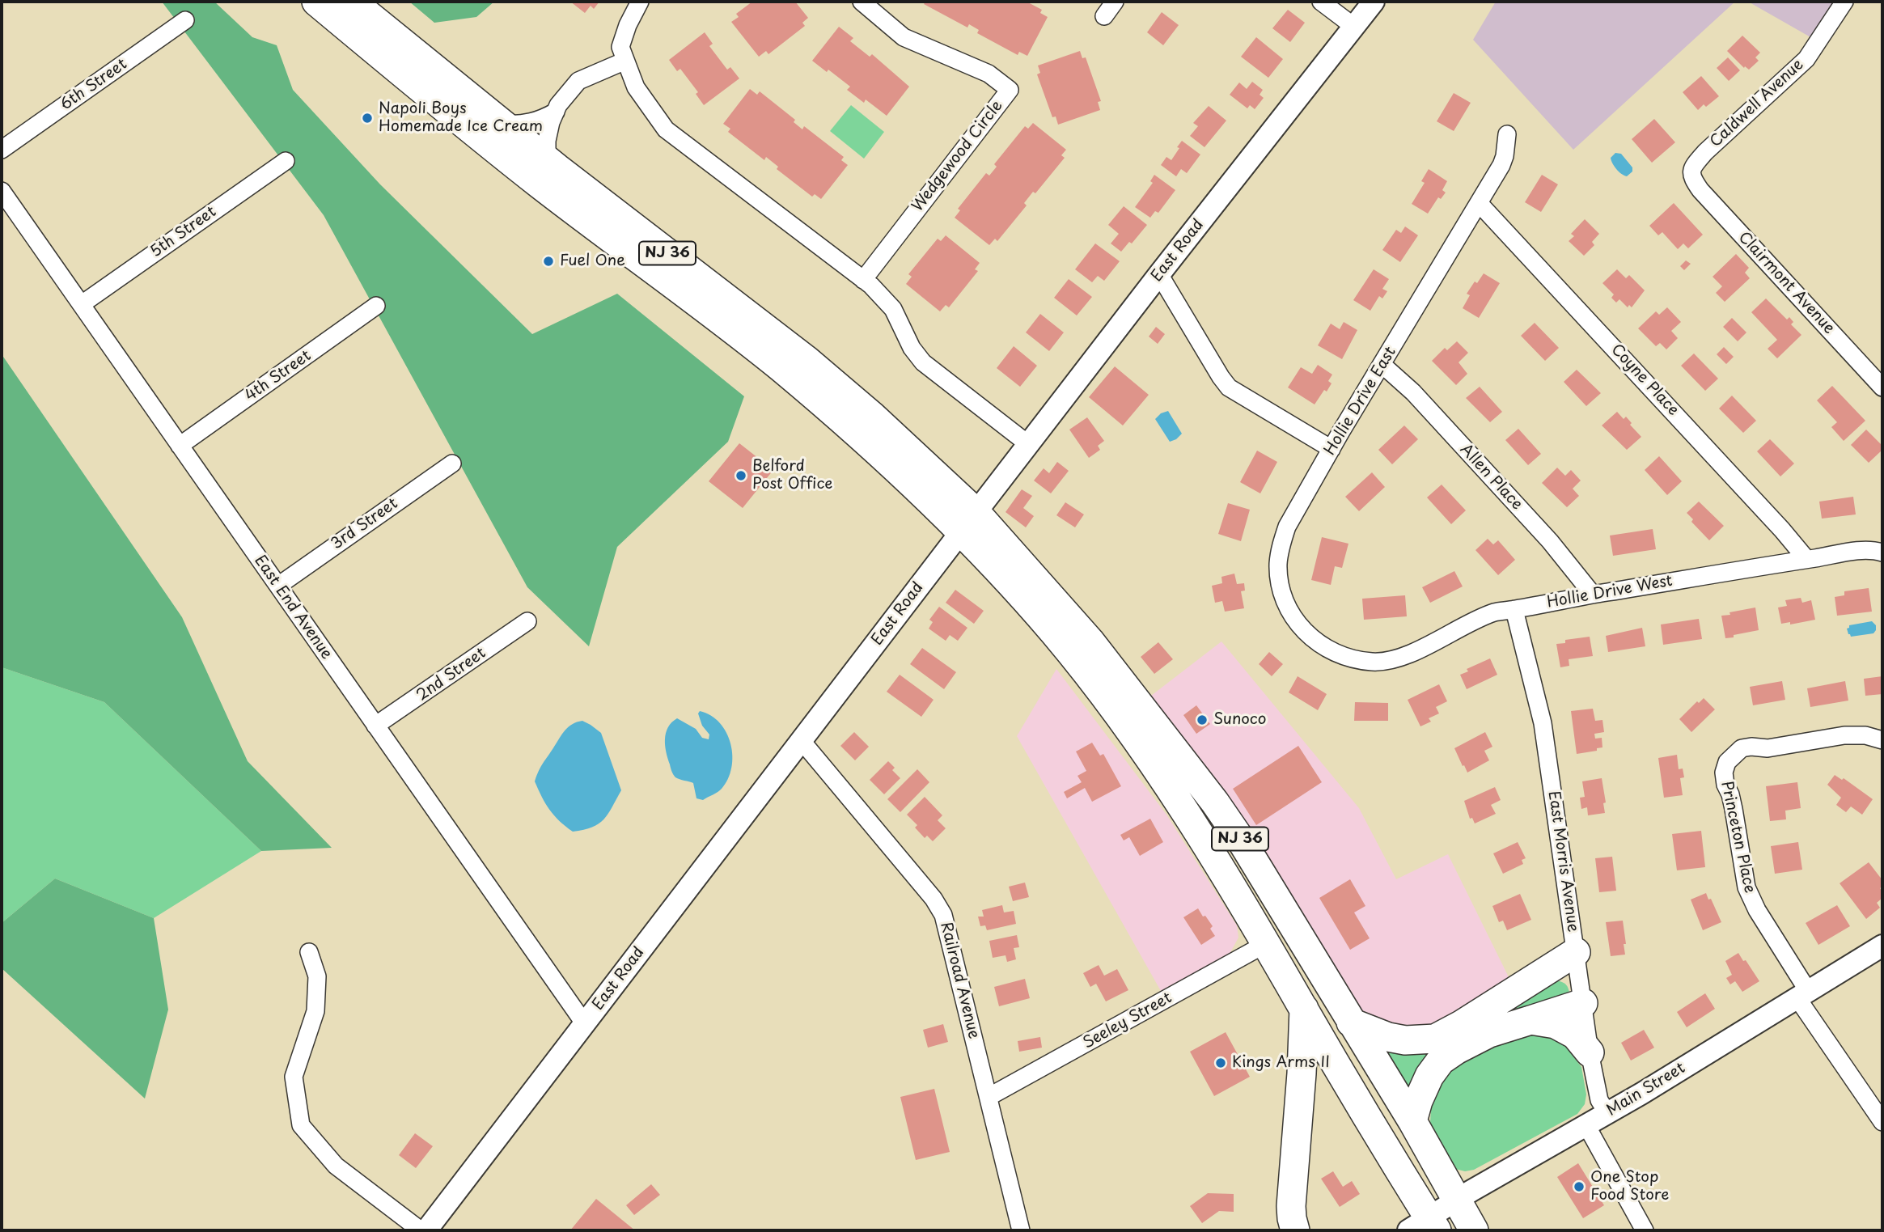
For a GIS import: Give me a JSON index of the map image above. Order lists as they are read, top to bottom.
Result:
{
  "streets": {
    "highway": ["NJ 36"],
    "street": [
      "6th Street",
      "Caldwell Avenue",
      "Wedgewood Circle",
      "5th Street",
      "East Road",
      "Clairmont Avenue",
      "4th Street",
      "Coyne Place",
      "Hollie Drive East",
      "Allen Place",
      "3rd Street",
      "Hollie Drive West",
      "East End Avenue",
      "2nd Street",
      "Princeton Place",
      "East Morris Avenue",
      "Railroad Avenue",
      "Seeley Street",
      "Main Street"
    ]
  },
  "crossings": [
    ["Caldwell Avenue", "Clairmont Avenue"],
    ["5th Street", "East End Avenue"],
    ["East Road", "NJ 36"],
    ["East Road", "East End Avenue"],
    ["East Road", "Railroad Avenue"],
    ["NJ 36", "Seeley Street"],
    ["NJ 36", "Main Street"],
    ["4th Street", "East End Avenue"],
    ["Coyne Place", "Hollie Drive East"],
    ["Coyne Place", "Hollie Drive West"],
    ["Hollie Drive East", "Allen Place"],
    ["Hollie Drive East", "Hollie Drive West"],
    ["Allen Place", "Hollie Drive West"],
    ["3rd Street", "East End Avenue"],
    ["Hollie Drive West", "East Morris Avenue"],
    ["East End Avenue", "2nd Street"],
    ["Princeton Place", "Main Street"],
    ["East Morris Avenue", "Main Street"],
    ["Railroad Avenue", "Seeley Street"]
  ],
  "places": [
    "Napoli Boys Homemade Ice Cream",
    "Fuel One",
    "Belford Post Office",
    "Sunoco",
    "Kings Arms II",
    "One Stop Food Store"
  ]
}
